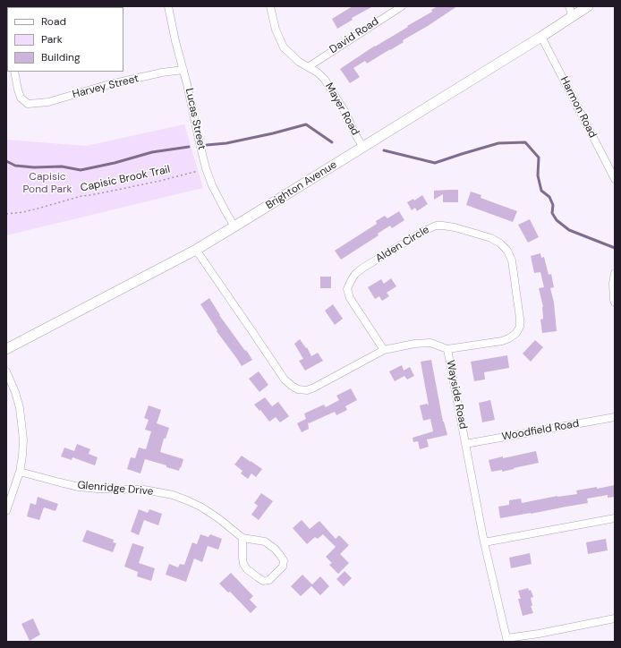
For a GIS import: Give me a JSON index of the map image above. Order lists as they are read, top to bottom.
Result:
{
  "streets": {
    "main road": ["Brighton Avenue"],
    "street": [
      "David Road",
      "Harvey Street",
      "Harmon Road",
      "Mayer Road",
      "Lucas Street",
      "Alden Circle",
      "Wayside Road",
      "Woodfield Road",
      "Glenridge Drive"
    ],
    "path": ["Capisic Brook Trail"]
  },
  "crossings": [
    ["David Road", "Mayer Road"],
    ["Harvey Street", "Lucas Street"],
    ["Harmon Road", "Brighton Avenue"],
    ["Mayer Road", "Brighton Avenue"],
    ["Lucas Street", "Capisic Brook Trail"],
    ["Lucas Street", "Brighton Avenue"],
    ["Brighton Avenue", "Wayside Road"],
    ["Alden Circle", "Wayside Road"],
    ["Wayside Road", "Woodfield Road"]
  ],
  "parks": ["Capisic Pond Park"],
  "legend": ["Road", "Park", "Building"]
}
